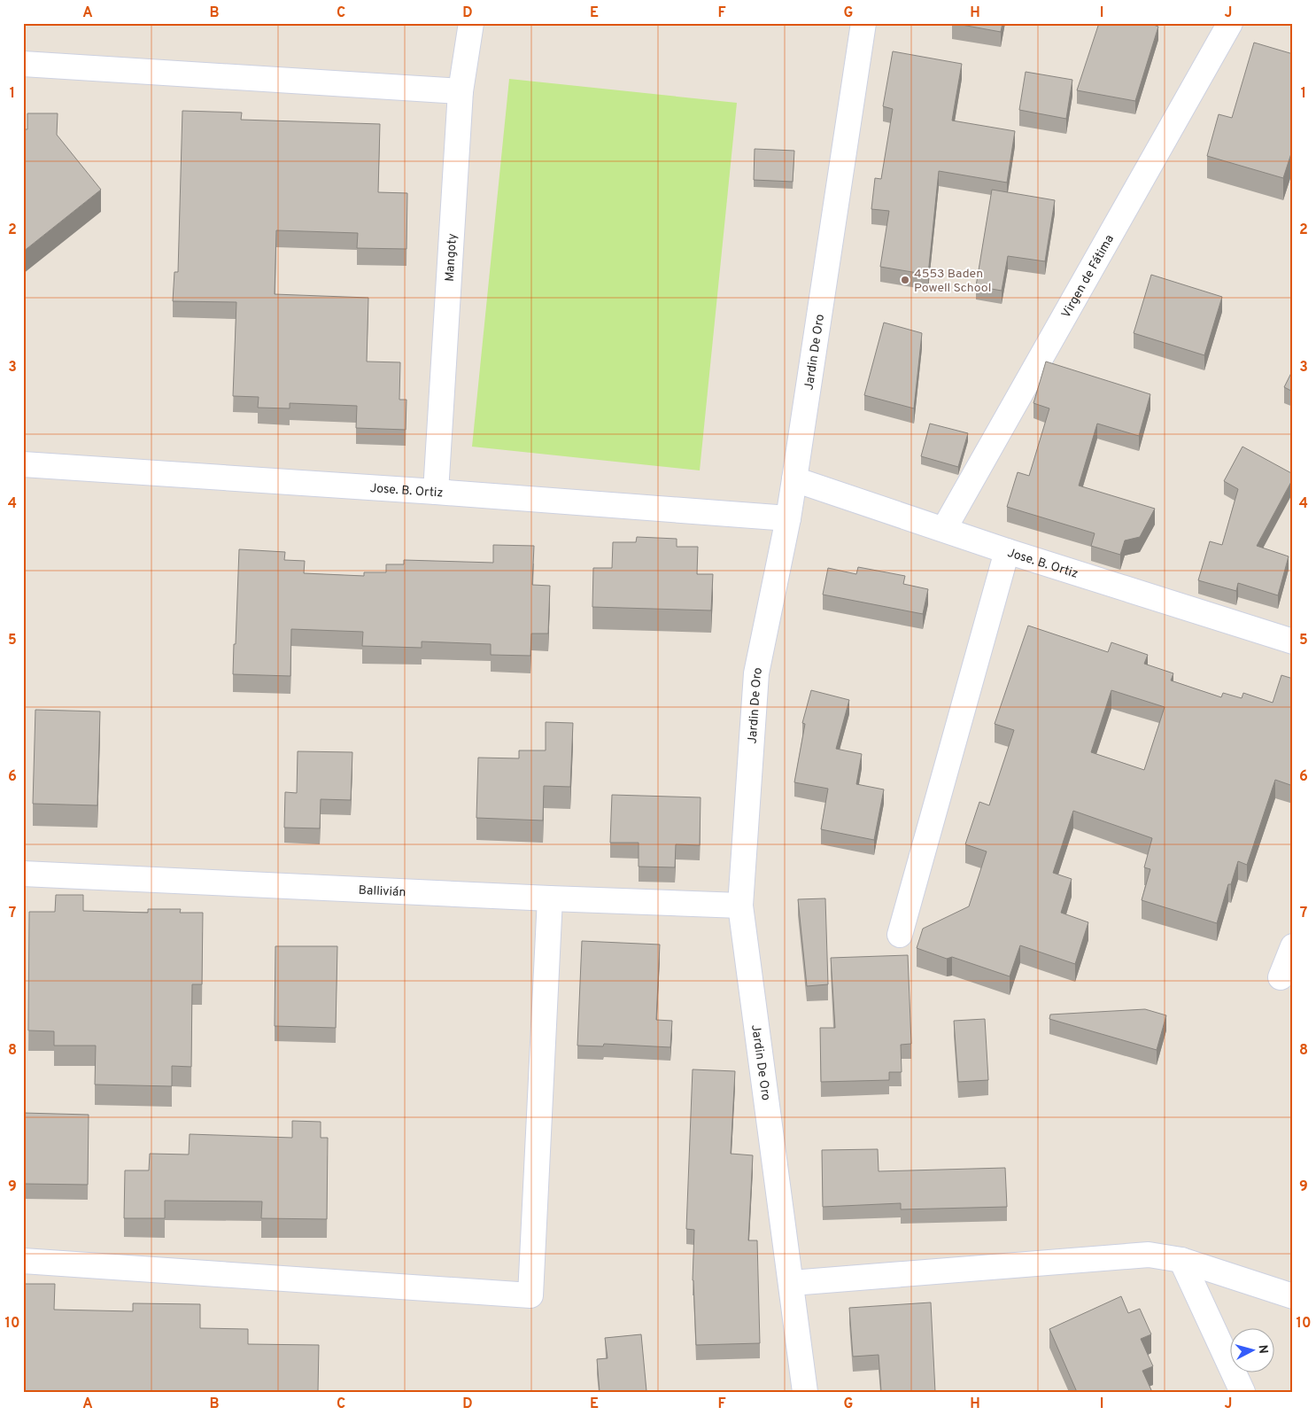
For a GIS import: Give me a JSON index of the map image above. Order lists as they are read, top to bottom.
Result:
{
  "streets": {
    "street": [
      "Mangoty",
      "Virgen de Fátima",
      "Jardin De Oro",
      "Jose. B. Ortiz",
      "Ballivián"
    ]
  },
  "crossings": [
    ["Mangoty", "Jose. B. Ortiz"],
    ["Virgen de Fátima", "Jose. B. Ortiz"],
    ["Jardin De Oro", "Jose. B. Ortiz"],
    ["Jardin De Oro", "Ballivián"]
  ],
  "places": ["4553 Baden Powell School"],
  "north": "right",
  "grid": {
    "columns": [
      "A",
      "B",
      "C",
      "D",
      "E",
      "F",
      "G",
      "H",
      "I",
      "J"
    ],
    "rows": [
      "1",
      "2",
      "3",
      "4",
      "5",
      "6",
      "7",
      "8",
      "9",
      "10"
    ]
  }
}
